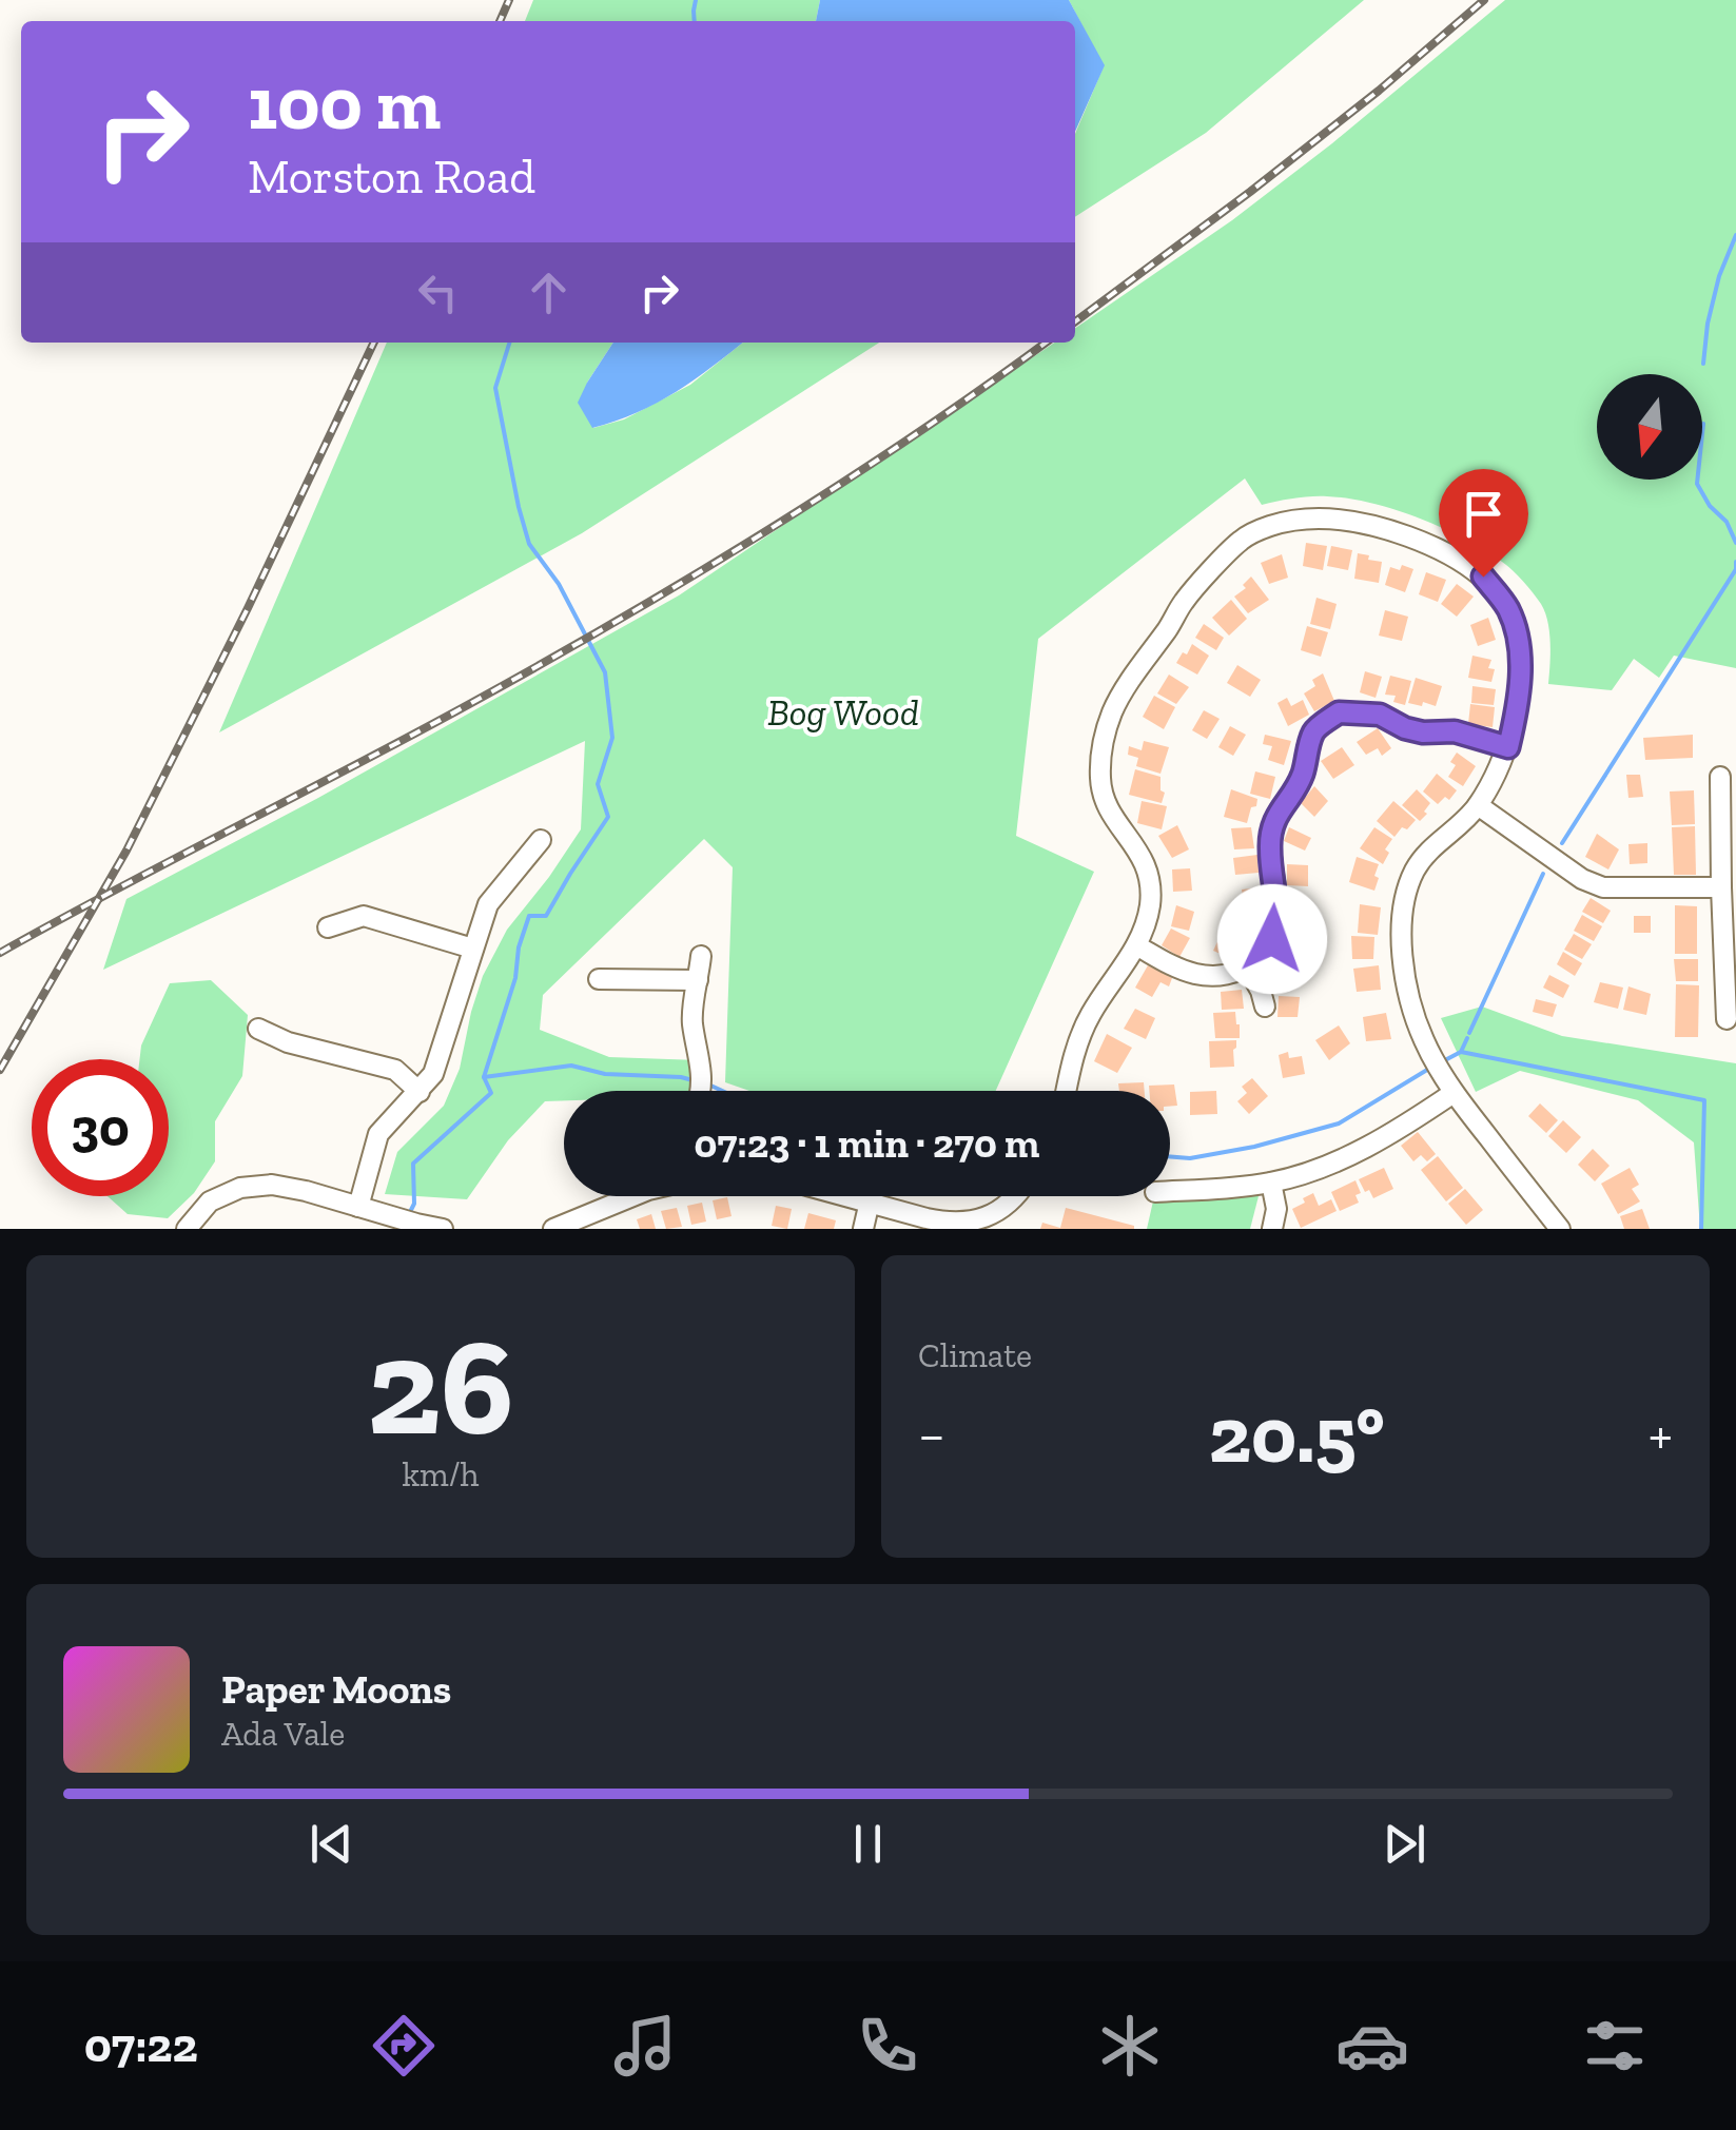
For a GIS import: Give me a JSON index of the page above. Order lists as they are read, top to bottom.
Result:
{
  "parks": ["Bog Wood"],
  "north": "bottom",
  "page": {
    "turn": ["100 m", "Morston Road"],
    "limit": "30",
    "trip": "07:23 · 1 min · 270 m",
    "tile": [
      ["26", "km/h"],
      "Climate"
    ],
    "heat": ["−", "20.5°", "+"],
    "song": ["Paper Moons", "Ada Vale"],
    "tabs": "07:22"
  }
}
